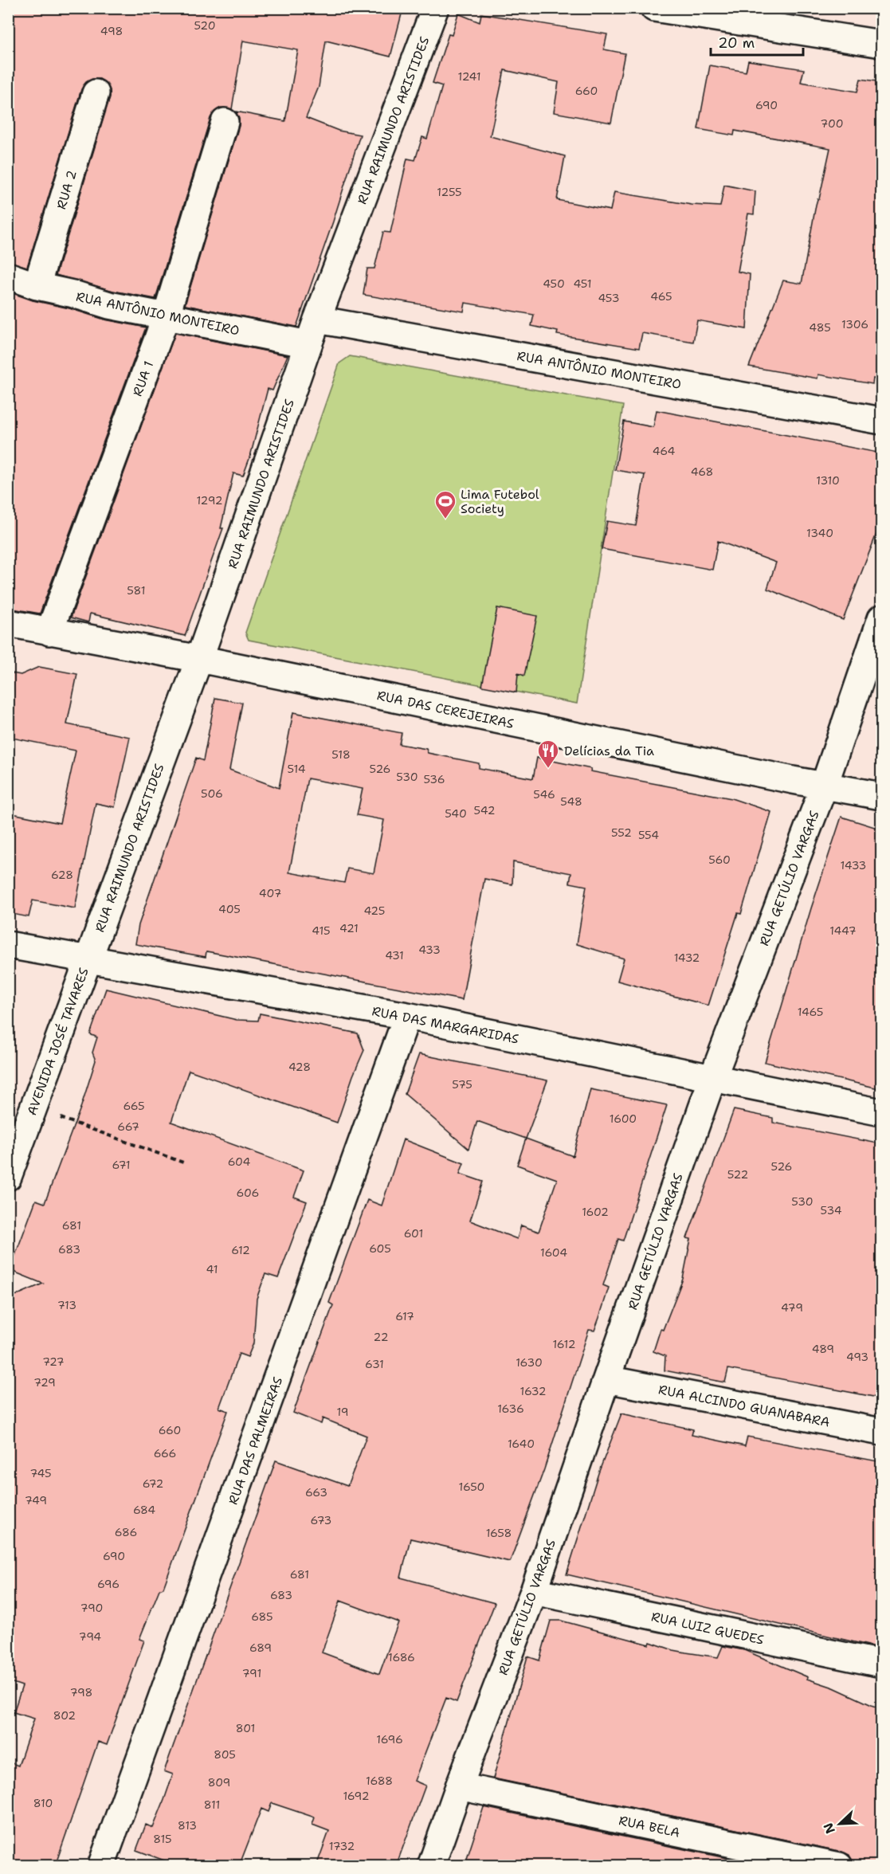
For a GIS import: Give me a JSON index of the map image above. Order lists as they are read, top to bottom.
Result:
{
  "streets": {
    "street": [
      "RUA RAIMUNDO ARISTIDES",
      "RUA 2",
      "RUA ANTÔNIO MONTEIRO",
      "RUA 1",
      "RUA DAS CEREJEIRAS",
      "RUA GETÚLIO VARGAS",
      "RUA DAS MARGARIDAS",
      "AVENIDA JOSÉ TAVARES",
      "RUA ALCINDO GUANABARA",
      "RUA DAS PALMEIRAS",
      "RUA LUIZ GUEDES",
      "RUA BELA"
    ]
  },
  "crossings": [
    ["RUA RAIMUNDO ARISTIDES", "RUA ANTÔNIO MONTEIRO"],
    ["RUA RAIMUNDO ARISTIDES", "RUA DAS CEREJEIRAS"],
    ["RUA RAIMUNDO ARISTIDES", "RUA DAS MARGARIDAS"],
    ["RUA RAIMUNDO ARISTIDES", "AVENIDA JOSÉ TAVARES"],
    ["RUA 2", "RUA ANTÔNIO MONTEIRO"],
    ["RUA ANTÔNIO MONTEIRO", "RUA 1"],
    ["RUA 1", "RUA DAS CEREJEIRAS"],
    ["RUA DAS CEREJEIRAS", "RUA GETÚLIO VARGAS"],
    ["RUA GETÚLIO VARGAS", "RUA DAS MARGARIDAS"],
    ["RUA GETÚLIO VARGAS", "RUA ALCINDO GUANABARA"],
    ["RUA GETÚLIO VARGAS", "RUA LUIZ GUEDES"],
    ["RUA GETÚLIO VARGAS", "RUA BELA"],
    ["RUA DAS MARGARIDAS", "AVENIDA JOSÉ TAVARES"],
    ["RUA DAS MARGARIDAS", "RUA DAS PALMEIRAS"]
  ],
  "places": {
    "sports": ["Lima Futebol Society"],
    "restaurant": ["Delícias da Tia"]
  },
  "house_numbers": [
    "520",
    "498",
    "1241",
    "660",
    "690",
    "700",
    "1255",
    "450",
    "451",
    "465",
    "453",
    "1306",
    "485",
    "464",
    "468",
    "1310",
    "1292",
    "1340",
    "581",
    "518",
    "514",
    "526",
    "530",
    "536",
    "506",
    "546",
    "548",
    "542",
    "540",
    "552",
    "554",
    "560",
    "1433",
    "628",
    "407",
    "405",
    "425",
    "421",
    "415",
    "1447",
    "433",
    "431",
    "1432",
    "1465",
    "428",
    "575",
    "665",
    "1600",
    "667",
    "604",
    "671",
    "526",
    "522",
    "606",
    "530",
    "534",
    "1602",
    "681",
    "601",
    "605",
    "683",
    "612",
    "1604",
    "41",
    "713",
    "479",
    "617",
    "22",
    "1612",
    "489",
    "493",
    "727",
    "1630",
    "631",
    "729",
    "1632",
    "1636",
    "19",
    "660",
    "1640",
    "666",
    "745",
    "672",
    "1650",
    "663",
    "749",
    "684",
    "673",
    "686",
    "1658",
    "690",
    "681",
    "696",
    "683",
    "790",
    "685",
    "794",
    "689",
    "1686",
    "791",
    "798",
    "802",
    "801",
    "1696",
    "805",
    "1688",
    "809",
    "1692",
    "810",
    "811",
    "813",
    "815",
    "1732"
  ],
  "scale_bar": "20 m",
  "north": "bottom left"
}
